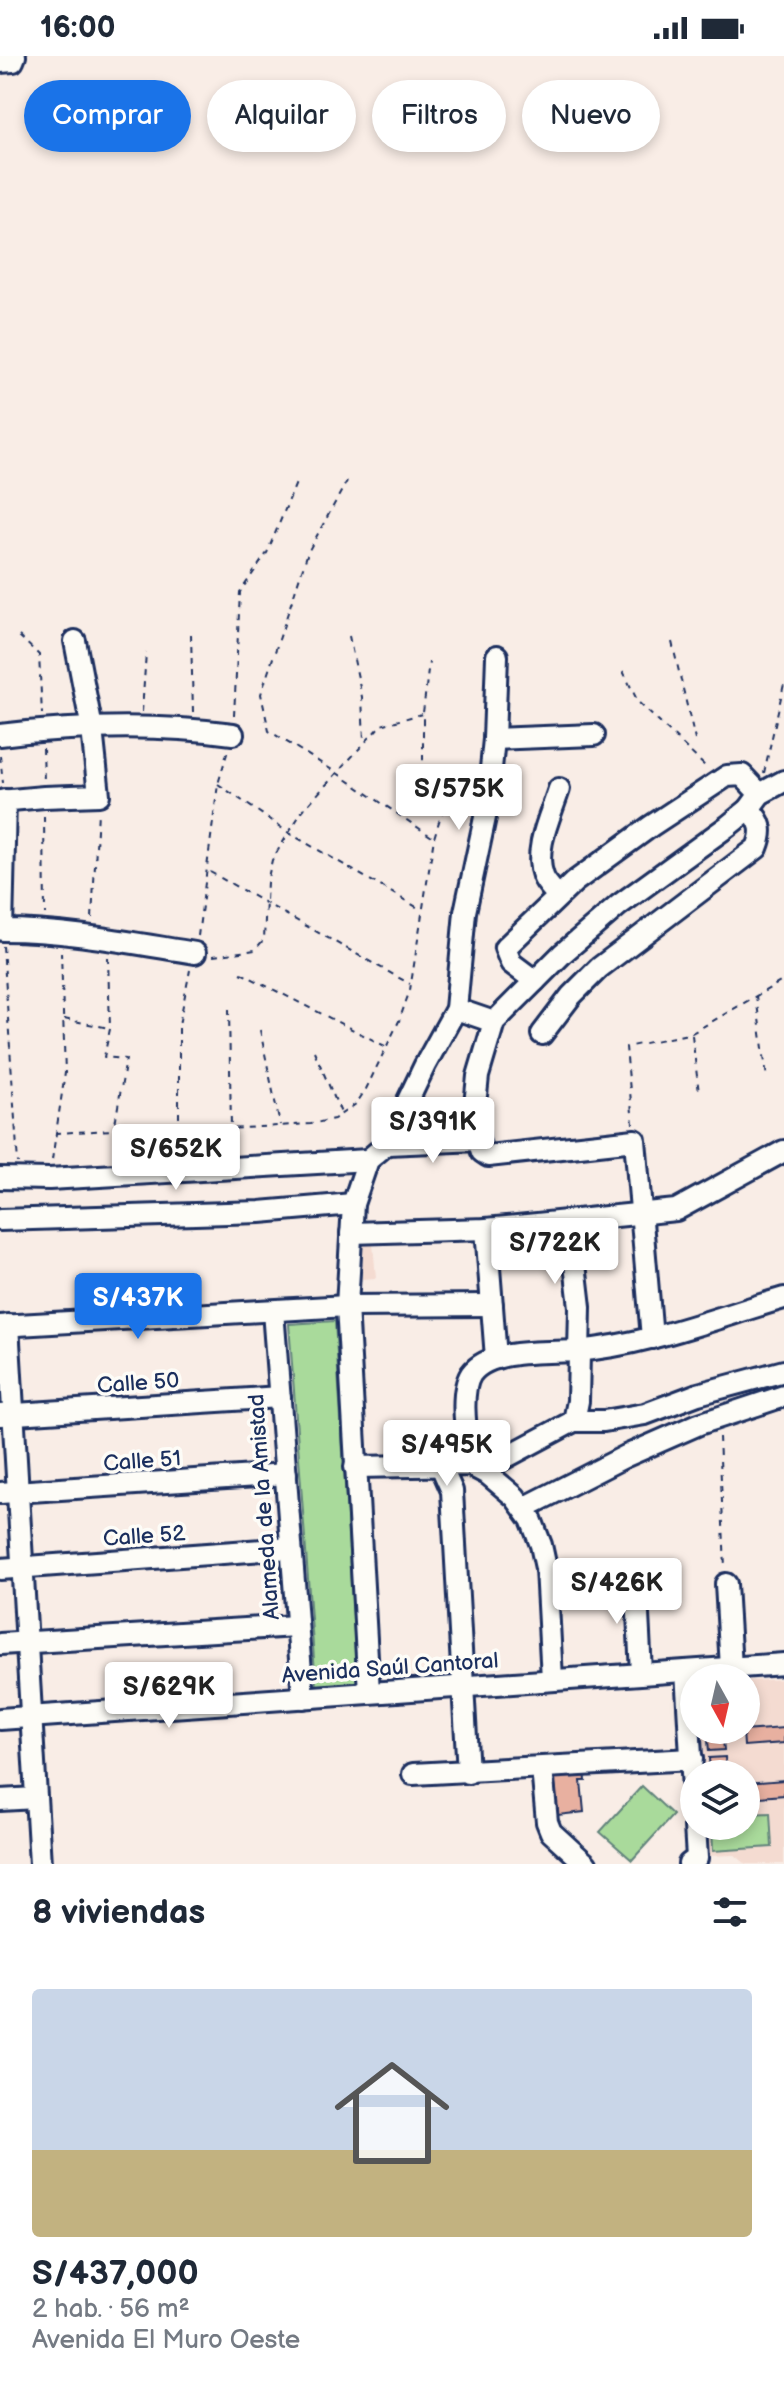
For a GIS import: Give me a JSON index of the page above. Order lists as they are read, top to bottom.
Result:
{
  "streets": {
    "street": [
      "Calle 50",
      "Calle 51",
      "Alameda de la Amistad",
      "Calle 52",
      "Avenida Saúl Cantoral"
    ]
  },
  "crossings": [
    ["Calle 50", "Alameda de la Amistad"],
    ["Calle 51", "Alameda de la Amistad"],
    ["Alameda de la Amistad", "Calle 52"],
    ["Alameda de la Amistad", "Avenida Saúl Cantoral"]
  ],
  "north": "bottom",
  "page": {
    "status": "16:00",
    "chip": [
      "Comprar",
      "Alquilar",
      "Filtros",
      "Nuevo"
    ],
    "price": [
      "S/575K",
      "S/391K",
      "S/652K",
      "S/722K",
      "S/437K",
      "S/495K",
      "S/426K",
      "S/629K"
    ],
    "heading": "8 viviendas",
    "list": [
      {
        "name": "S/437,000",
        "note": "2 hab. · 56 m² · Avenida El Muro Oeste"
      }
    ]
  }
}
